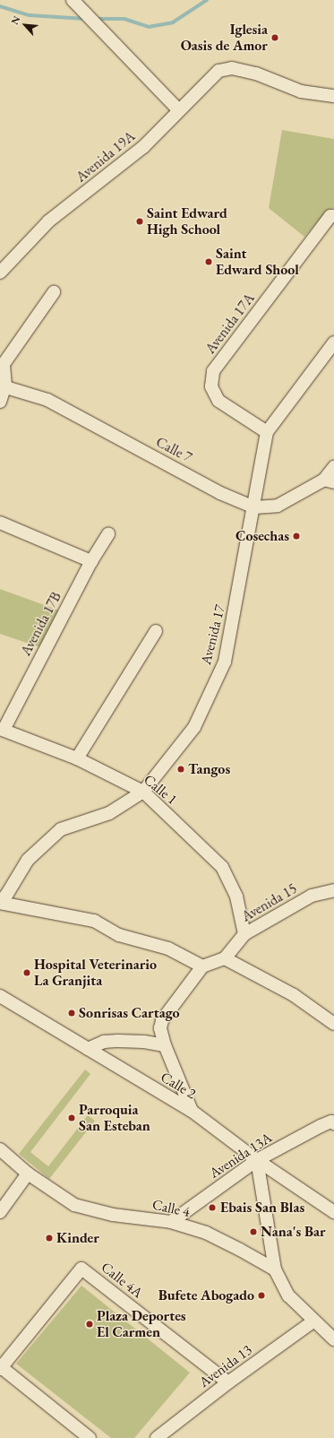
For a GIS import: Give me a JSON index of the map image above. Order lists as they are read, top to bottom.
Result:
{
  "streets": {
    "street": [
      "Avenida 19A",
      "Avenida 17A",
      "Calle 7",
      "Avenida 17B",
      "Avenida 17",
      "Calle 1",
      "Avenida 15",
      "Calle 2",
      "Avenida 13A",
      "Calle 4",
      "Calle 4A",
      "Avenida 13"
    ]
  },
  "crossings": [
    ["Avenida 17A", "Avenida 17"],
    ["Calle 7", "Avenida 17"],
    ["Avenida 17B", "Calle 1"],
    ["Avenida 17", "Calle 1"],
    ["Calle 1", "Avenida 15"],
    ["Calle 2", "Avenida 13A"],
    ["Avenida 13A", "Calle 4"],
    ["Calle 4A", "Avenida 13"]
  ],
  "places": [
    "Iglesia Oasis de Amor",
    "Saint Edward High School",
    "Saint Edward Shool",
    "Cosechas",
    "Tangos",
    "Hospital Veterinario La Granjita",
    "Sonrisas Cartago",
    "Parroquia San Esteban",
    "Ebais San Blas",
    "Nana's Bar",
    "Kinder",
    "Bufete Abogado",
    "Plaza Deportes El Carmen"
  ],
  "north": "top left"
}
